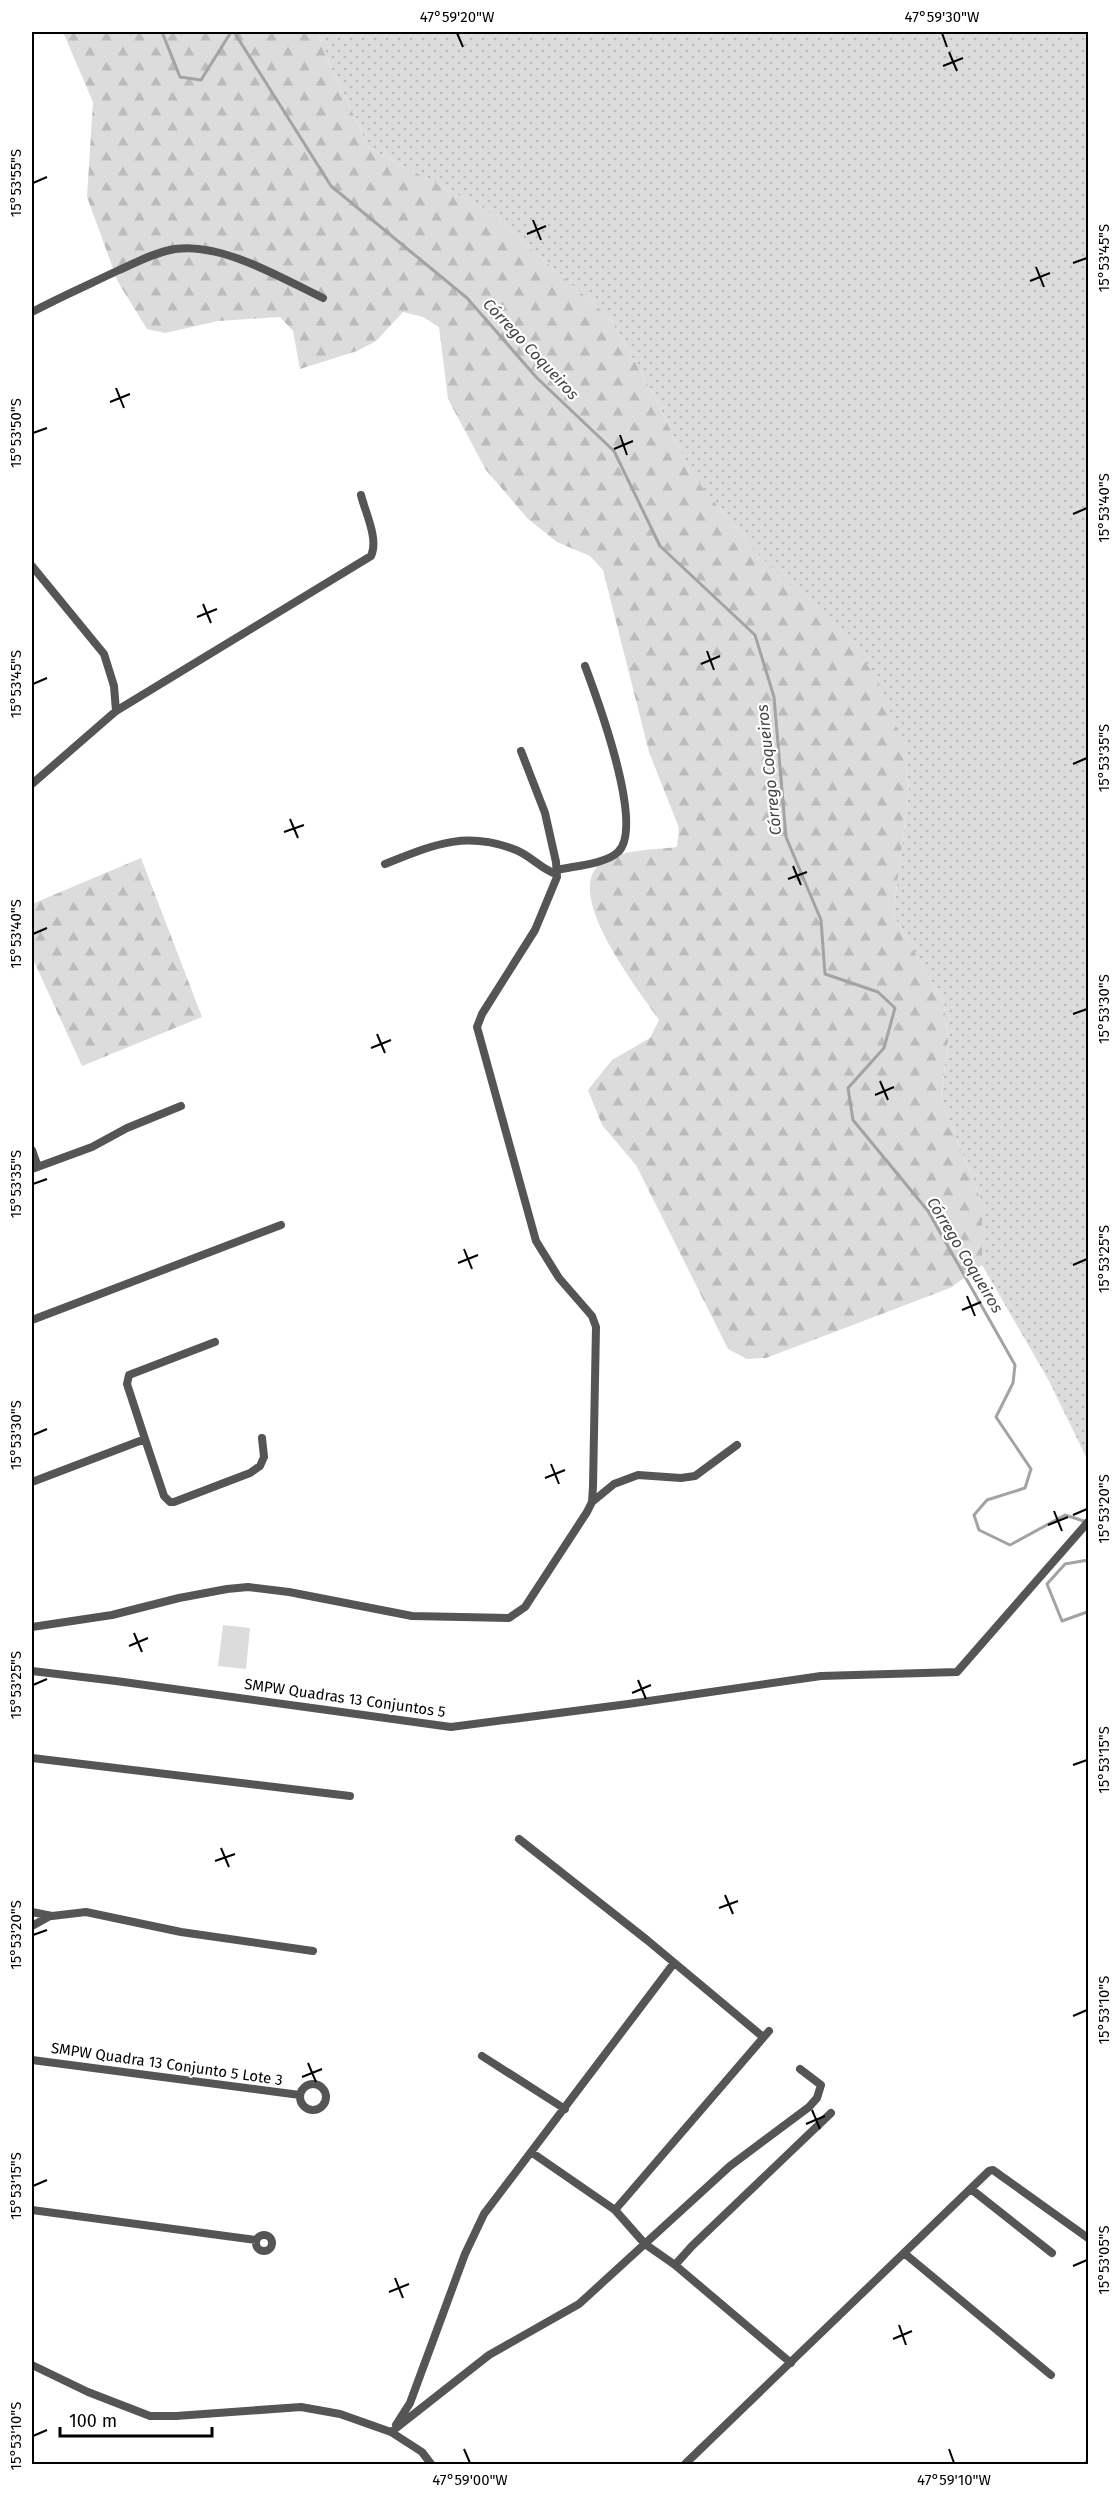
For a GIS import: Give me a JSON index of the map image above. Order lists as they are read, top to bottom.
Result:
{
  "streets": {
    "street": ["SMPW Quadras 13 Conjuntos 5", "SMPW Quadra 13 Conjunto 5 Lote 3"]
  },
  "water": ["Córrego Coqueiros"],
  "scale_bar": "100 m",
  "coordinates": [
    "47°59'20\"W",
    "47°59'30\"W",
    "15°53'55\"S",
    "15°53'45\"S",
    "15°53'50\"S",
    "15°53'40\"S",
    "15°53'35\"S",
    "15°53'30\"S",
    "15°53'25\"S",
    "15°53'20\"S",
    "15°53'15\"S",
    "15°53'10\"S",
    "15°53'05\"S",
    "47°59'00\"W",
    "47°59'10\"W"
  ]
}
